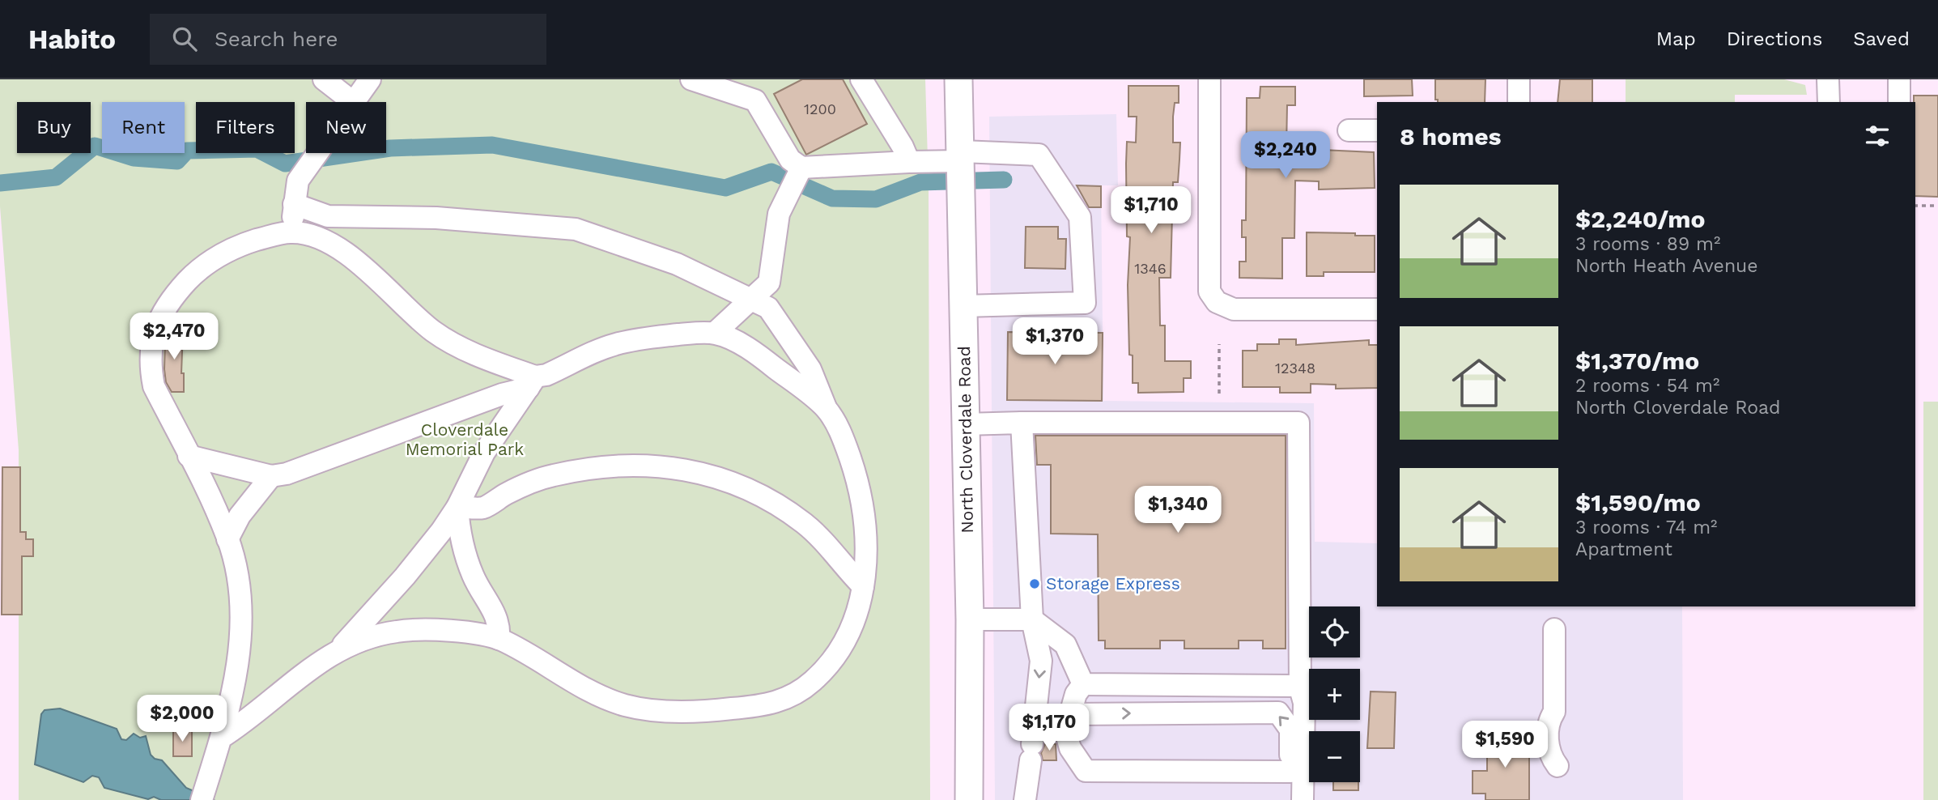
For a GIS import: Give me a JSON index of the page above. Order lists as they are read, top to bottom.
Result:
{
  "streets": {
    "main road": ["North Cloverdale Road"]
  },
  "parks": ["Cloverdale Memorial Park"],
  "places": ["Storage Express"],
  "house_numbers": ["1200", "1346", "12348"],
  "page": {
    "header": "Habito",
    "search": "Search here",
    "nav": ["Map", "Directions", "Saved"],
    "chip": [
      "Buy",
      "Rent",
      "Filters",
      "New"
    ],
    "heading": "8 homes",
    "price": [
      "$2,240",
      "$1,710",
      "$2,470",
      "$1,370",
      "$1,340",
      "$2,000",
      "$1,170",
      "$1,590"
    ],
    "list": [
      {
        "name": "$2,240/mo",
        "note": "3 rooms · 89 m² · North Heath Avenue"
      },
      {
        "name": "$1,370/mo",
        "note": "2 rooms · 54 m² · North Cloverdale Road"
      },
      {
        "name": "$1,590/mo",
        "note": "3 rooms · 74 m² · Apartment"
      }
    ],
    "map_buttons": ["+", "−"]
  }
}
